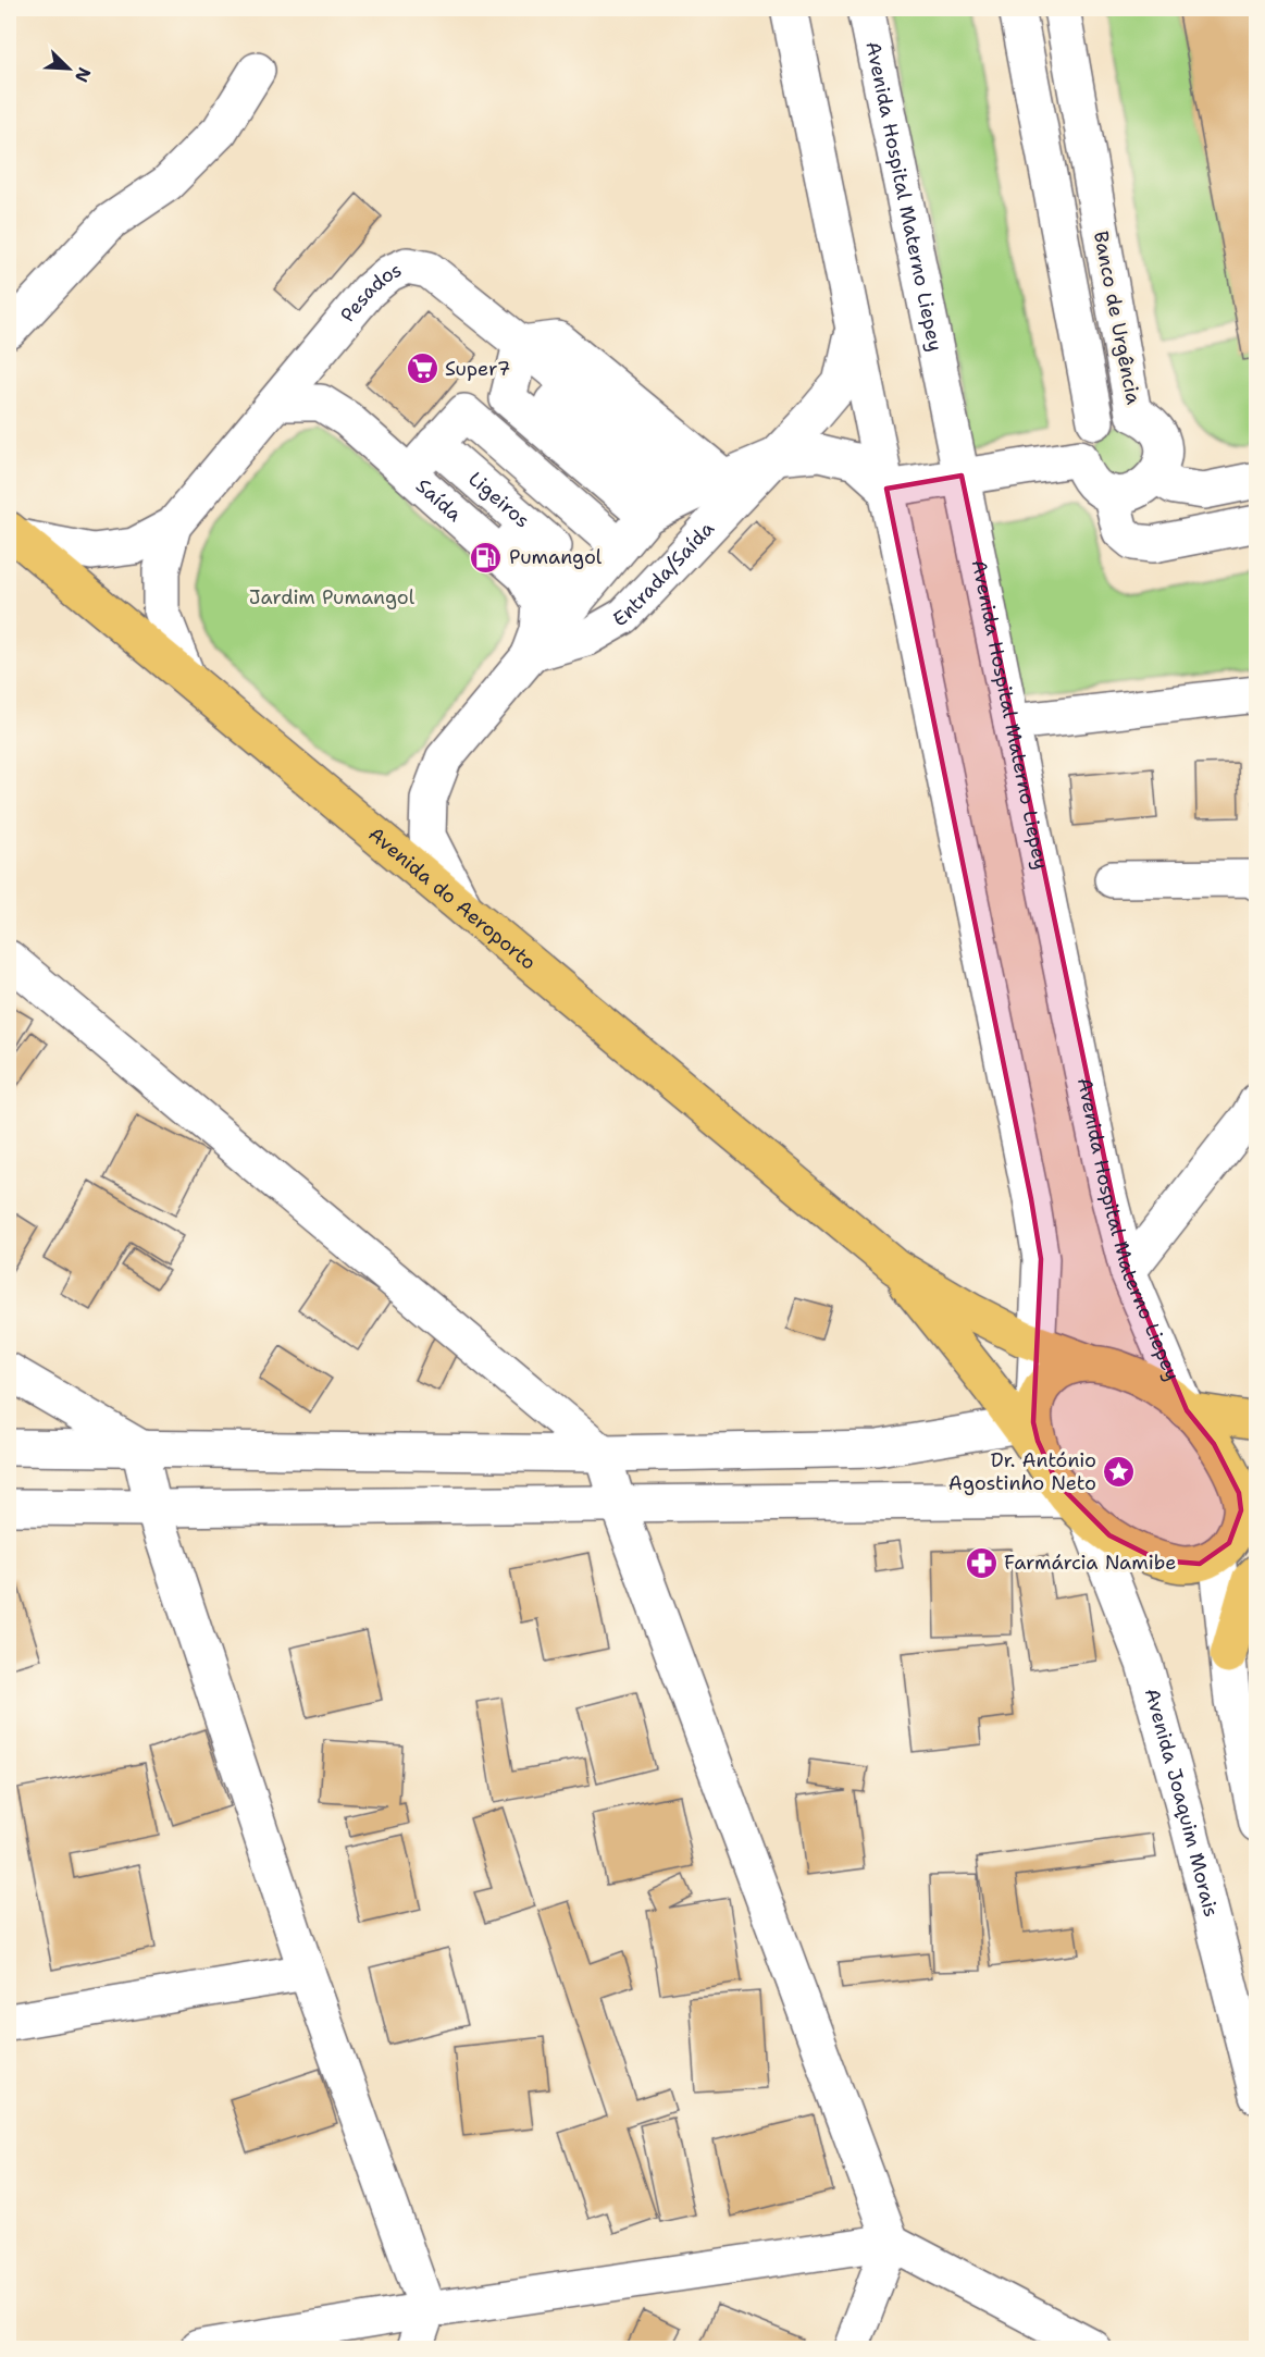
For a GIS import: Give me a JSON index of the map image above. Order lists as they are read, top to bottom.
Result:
{
  "streets": {
    "main road": ["Avenida do Aeroporto"],
    "street": [
      "Avenida Hospital Materno Liepey",
      "Pesados",
      "Banco de Urgência",
      "Ligeiros",
      "Saída",
      "Entrada/Saída",
      "Avenida Joaquim Morais"
    ]
  },
  "crossings": [
    ["Avenida Hospital Materno Liepey", "Avenida Joaquim Morais"],
    ["Pesados", "Saída"],
    ["Saída", "Entrada/Saída"]
  ],
  "parks": ["Jardim Pumangol"],
  "places": {
    "supermarket": ["Super7"],
    "fuel station": ["Pumangol"],
    "place": ["Dr. António Agostinho Neto"],
    "pharmacy": ["Farmárcia Namibe"]
  },
  "north": "bottom right"
}
